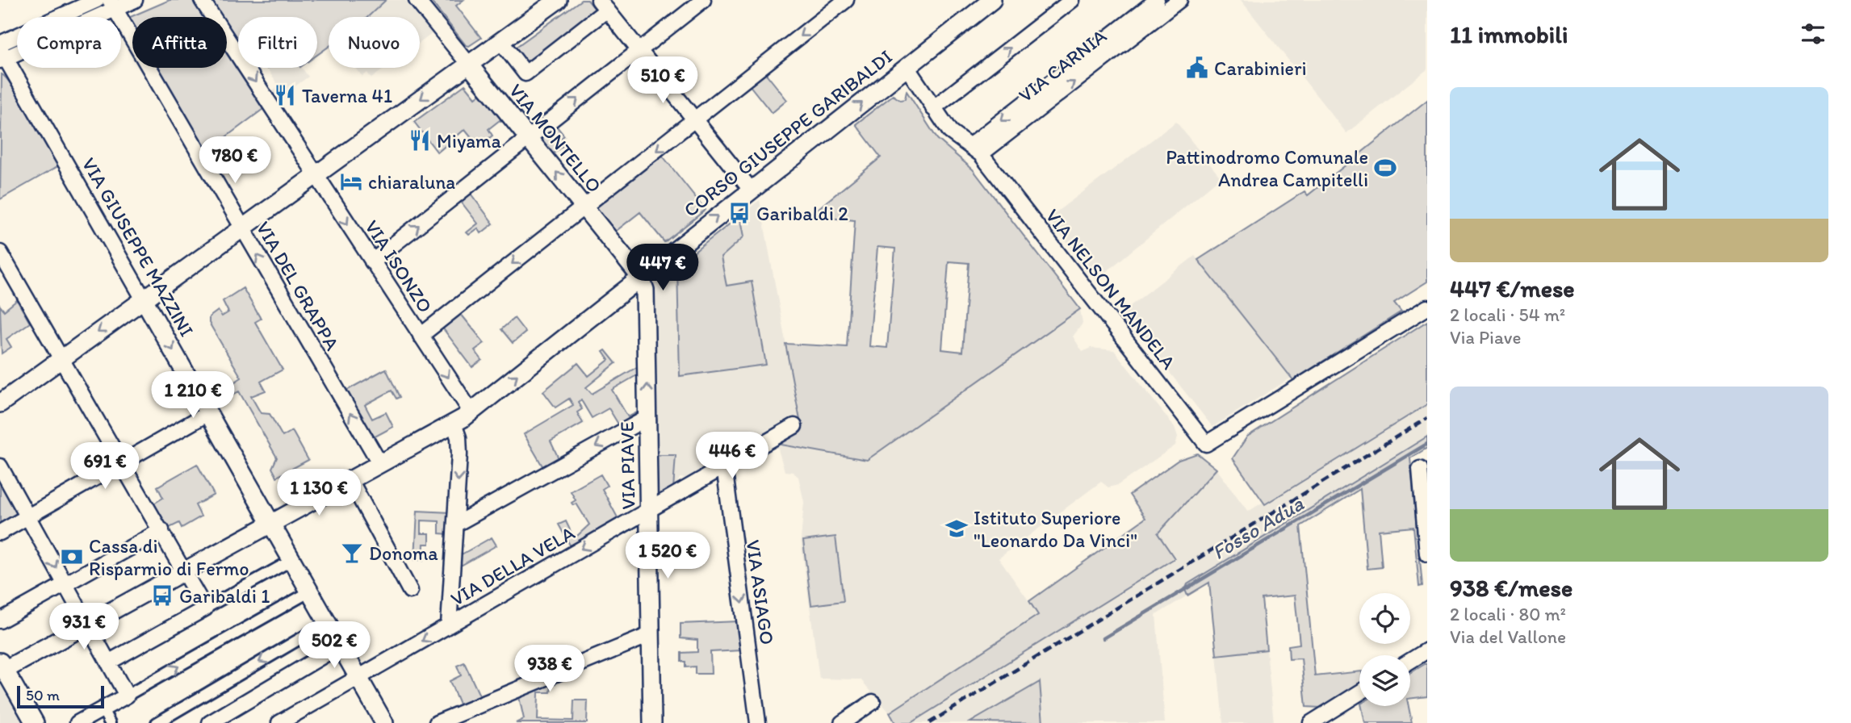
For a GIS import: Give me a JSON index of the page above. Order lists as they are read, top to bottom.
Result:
{
  "streets": {
    "street": [
      "VIA CARNIA",
      "CORSO GIUSEPPE GARIBALDI",
      "VIA MONTELLO",
      "VIA GIUSEPPE MAZZINI",
      "VIA ISONZO",
      "VIA DEL GRAPPA",
      "VIA NELSON MANDELA",
      "VIA PIAVE",
      "VIA DELLA VELA",
      "VIA ASIAGO"
    ]
  },
  "crossings": [
    ["VIA CARNIA", "VIA NELSON MANDELA"],
    ["CORSO GIUSEPPE GARIBALDI", "VIA MONTELLO"],
    ["CORSO GIUSEPPE GARIBALDI", "VIA GIUSEPPE MAZZINI"],
    ["CORSO GIUSEPPE GARIBALDI", "VIA ISONZO"],
    ["CORSO GIUSEPPE GARIBALDI", "VIA DEL GRAPPA"],
    ["CORSO GIUSEPPE GARIBALDI", "VIA PIAVE"],
    ["VIA MONTELLO", "VIA PIAVE"],
    ["VIA GIUSEPPE MAZZINI", "VIA DELLA VELA"],
    ["VIA PIAVE", "VIA DELLA VELA"],
    ["VIA DELLA VELA", "VIA ASIAGO"]
  ],
  "one_way": ["VIA ISONZO", "VIA DEL GRAPPA", "VIA ASIAGO"],
  "water": ["Fosso Adua"],
  "places": {
    "public building": ["Carabinieri"],
    "restaurant": ["Taverna 41", "Miyama"],
    "sports": ["Pattinodromo Comunale Andrea Campitelli"],
    "hotel": ["chiaraluna"],
    "bus stop": ["Garibaldi 2", "Garibaldi 1"],
    "school or university": ["Istituto Superiore \"Leonardo Da Vinci\""],
    "bar": ["Donoma"],
    "bank": ["Cassa di Risparmio di Fermo"]
  },
  "scale_bar": "50 m",
  "page": {
    "heading": "11 immobili",
    "chip": [
      "Compra",
      "Affitta",
      "Filtri",
      "Nuovo"
    ],
    "price": [
      "510 €",
      "780 €",
      "447 €",
      "1 210 €",
      "446 €",
      "691 €",
      "1 130 €",
      "1 520 €",
      "931 €",
      "502 €",
      "938 €"
    ],
    "list": [
      {
        "name": "447 €/mese",
        "note": "2 locali · 54 m² · Via Piave"
      },
      {
        "name": "938 €/mese",
        "note": "2 locali · 80 m² · Via del Vallone"
      }
    ],
    "scale": "50 m"
  }
}
